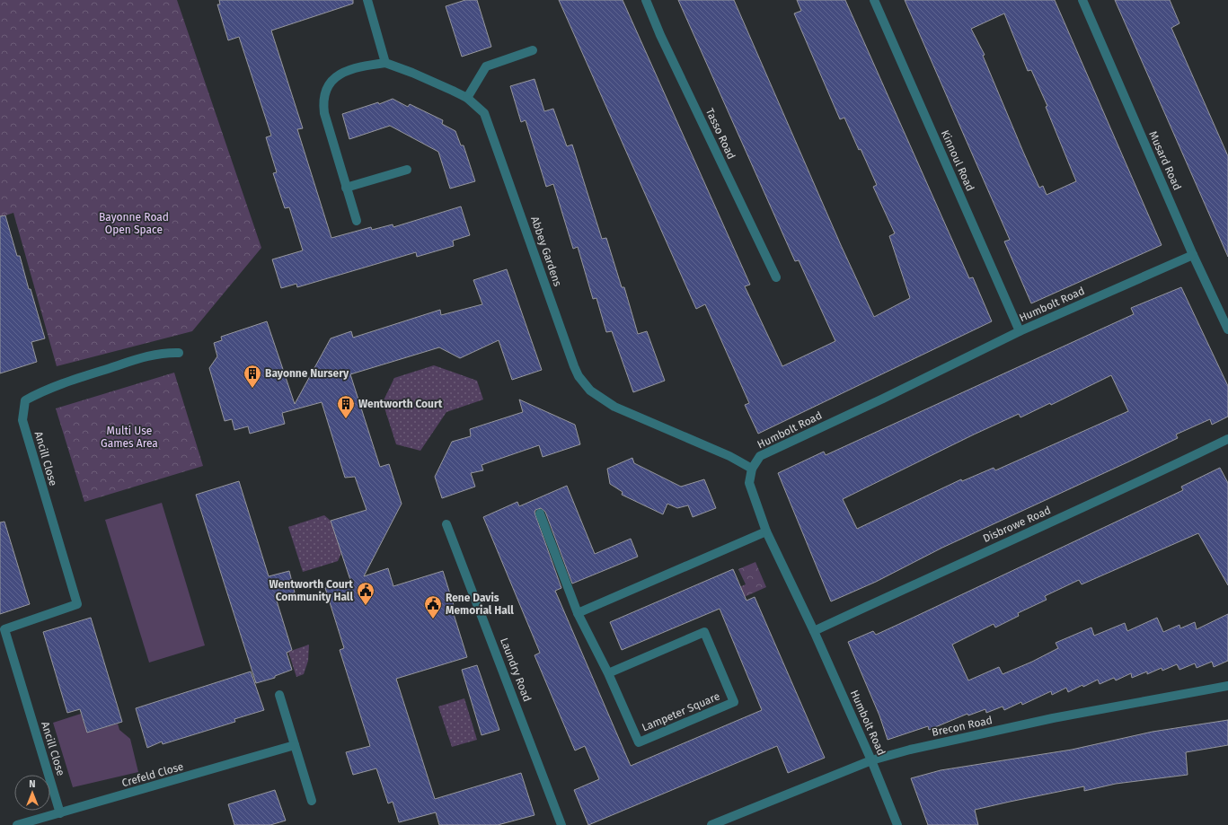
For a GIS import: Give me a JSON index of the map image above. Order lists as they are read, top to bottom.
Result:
{
  "streets": {
    "street": [
      "Tasso Road",
      "Kinnoul Road",
      "Musard Road",
      "Abbey Gardens",
      "Humbolt Road",
      "Ancill Close",
      "Disbrowe Road",
      "Laundry Road",
      "Lampeter Square",
      "Brecon Road",
      "Crefeld Close"
    ]
  },
  "crossings": [
    ["Kinnoul Road", "Humbolt Road"],
    ["Musard Road", "Humbolt Road"],
    ["Abbey Gardens", "Humbolt Road"],
    ["Humbolt Road", "Disbrowe Road"],
    ["Humbolt Road", "Brecon Road"],
    ["Ancill Close", "Crefeld Close"]
  ],
  "parks": ["Bayonne Road Open Space", "Multi Use Games Area"],
  "places": {
    "building": ["Bayonne Nursery", "Wentworth Court"],
    "public building": ["Wentworth Court Community Hall", "Rene Davis Memorial Hall"]
  },
  "north": "top"
}
